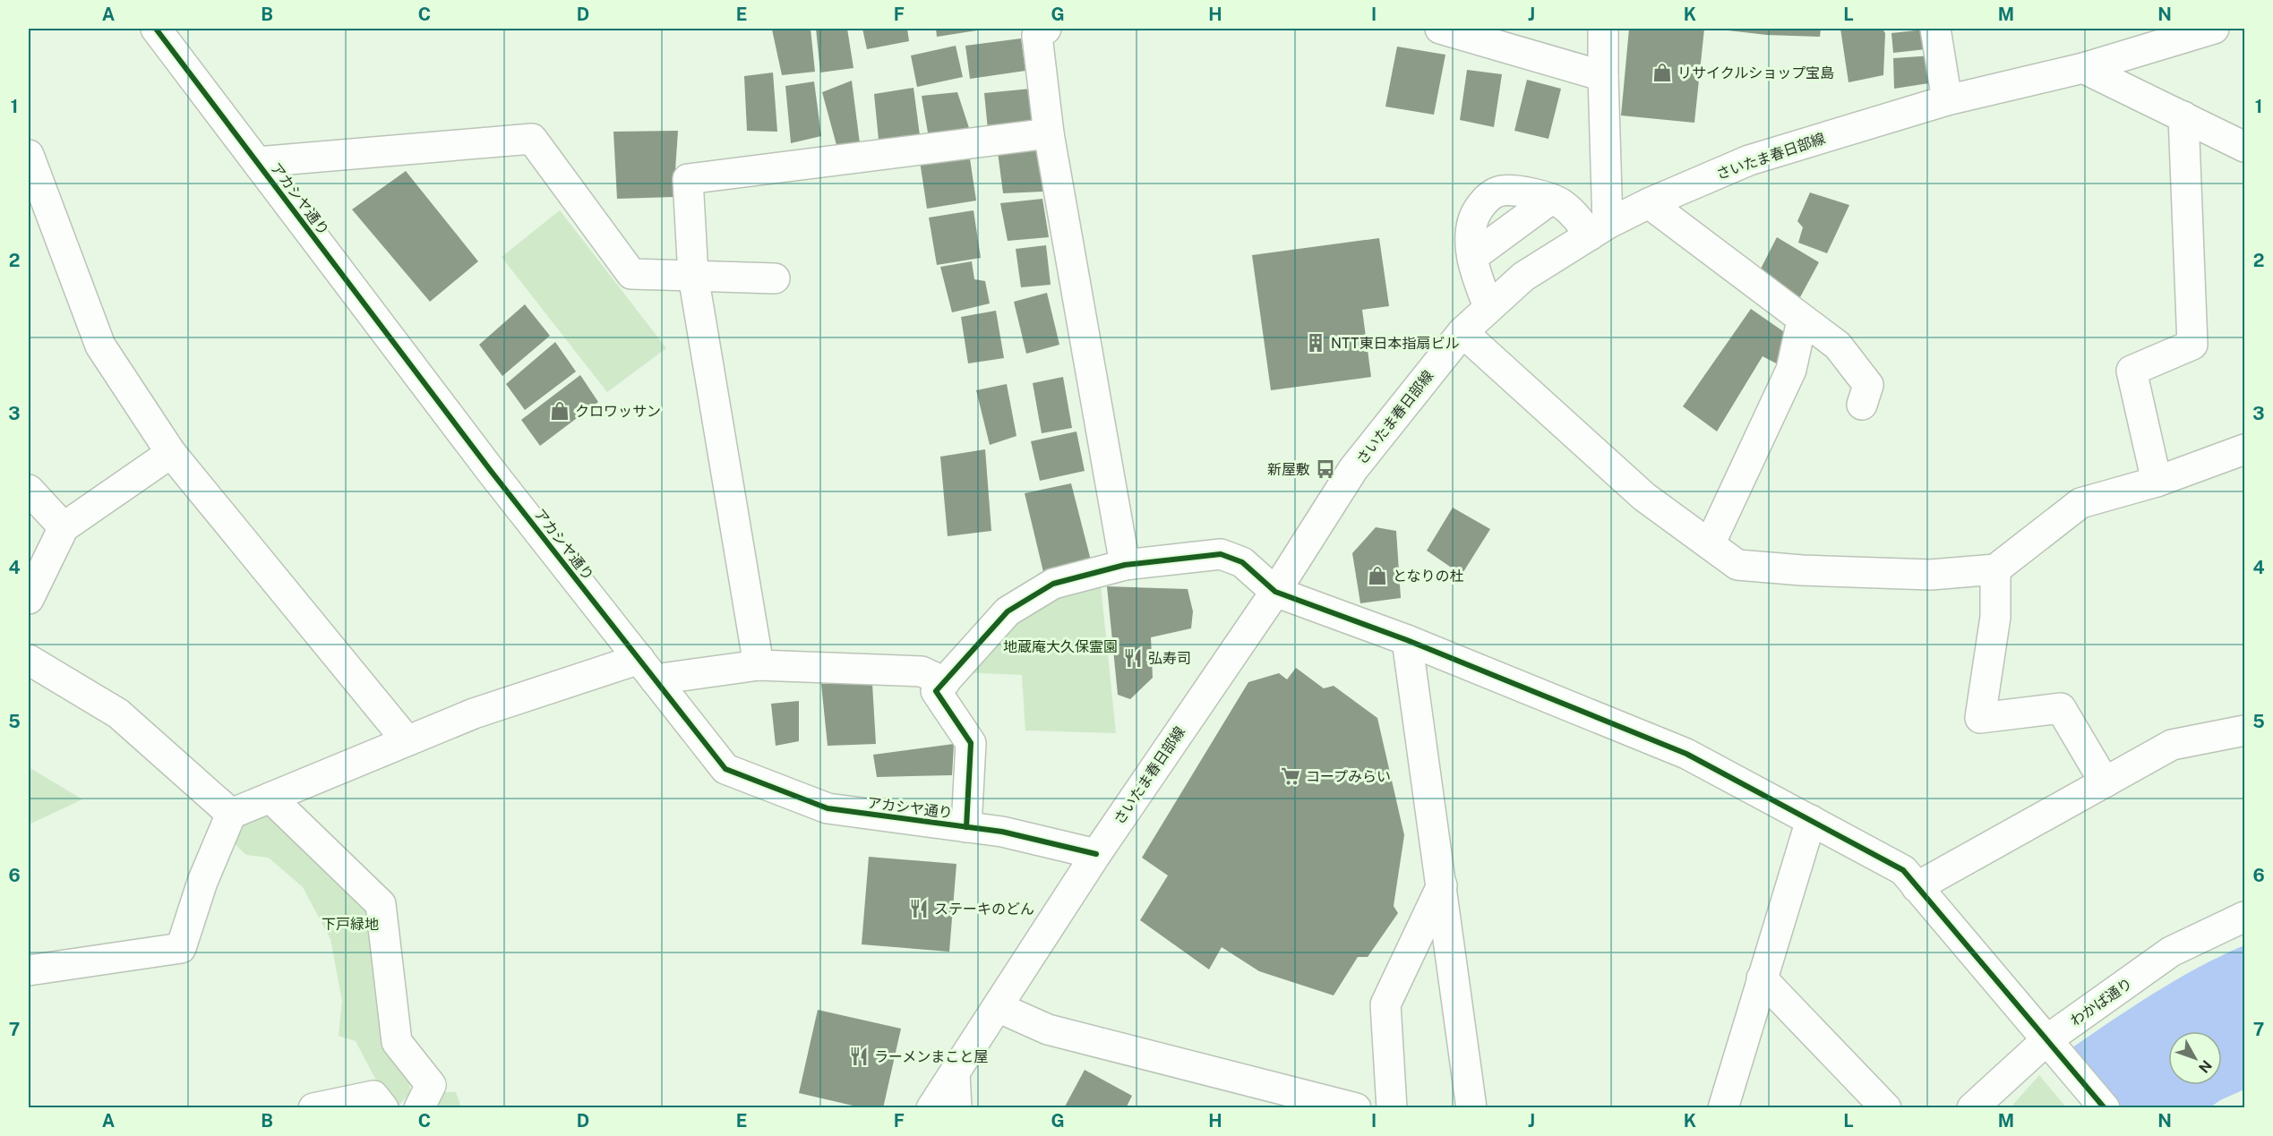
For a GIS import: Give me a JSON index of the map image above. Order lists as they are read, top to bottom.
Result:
{
  "streets": {
    "street": ["さいたま春日部線", "アカシヤ通り", "わかば通り"]
  },
  "crossings": [
    ["さいたま春日部線", "アカシヤ通り"]
  ],
  "parks": ["地蔵庵大久保霊園", "下戸緑地"],
  "places": {
    "shop": ["リサイクルショップ宝島", "クロワッサン", "となりの杜"],
    "building": ["NTT東日本指扇ビル"],
    "bus stop": ["新屋敷"],
    "restaurant": ["弘寿司", "ステーキのどん", "ラーメンまこと屋"],
    "supermarket": ["コープみらい"]
  },
  "north": "bottom right",
  "grid": {
    "columns": [
      "A",
      "B",
      "C",
      "D",
      "E",
      "F",
      "G",
      "H",
      "I",
      "J",
      "K",
      "L",
      "M",
      "N"
    ],
    "rows": [
      "1",
      "2",
      "3",
      "4",
      "5",
      "6",
      "7"
    ]
  }
}
